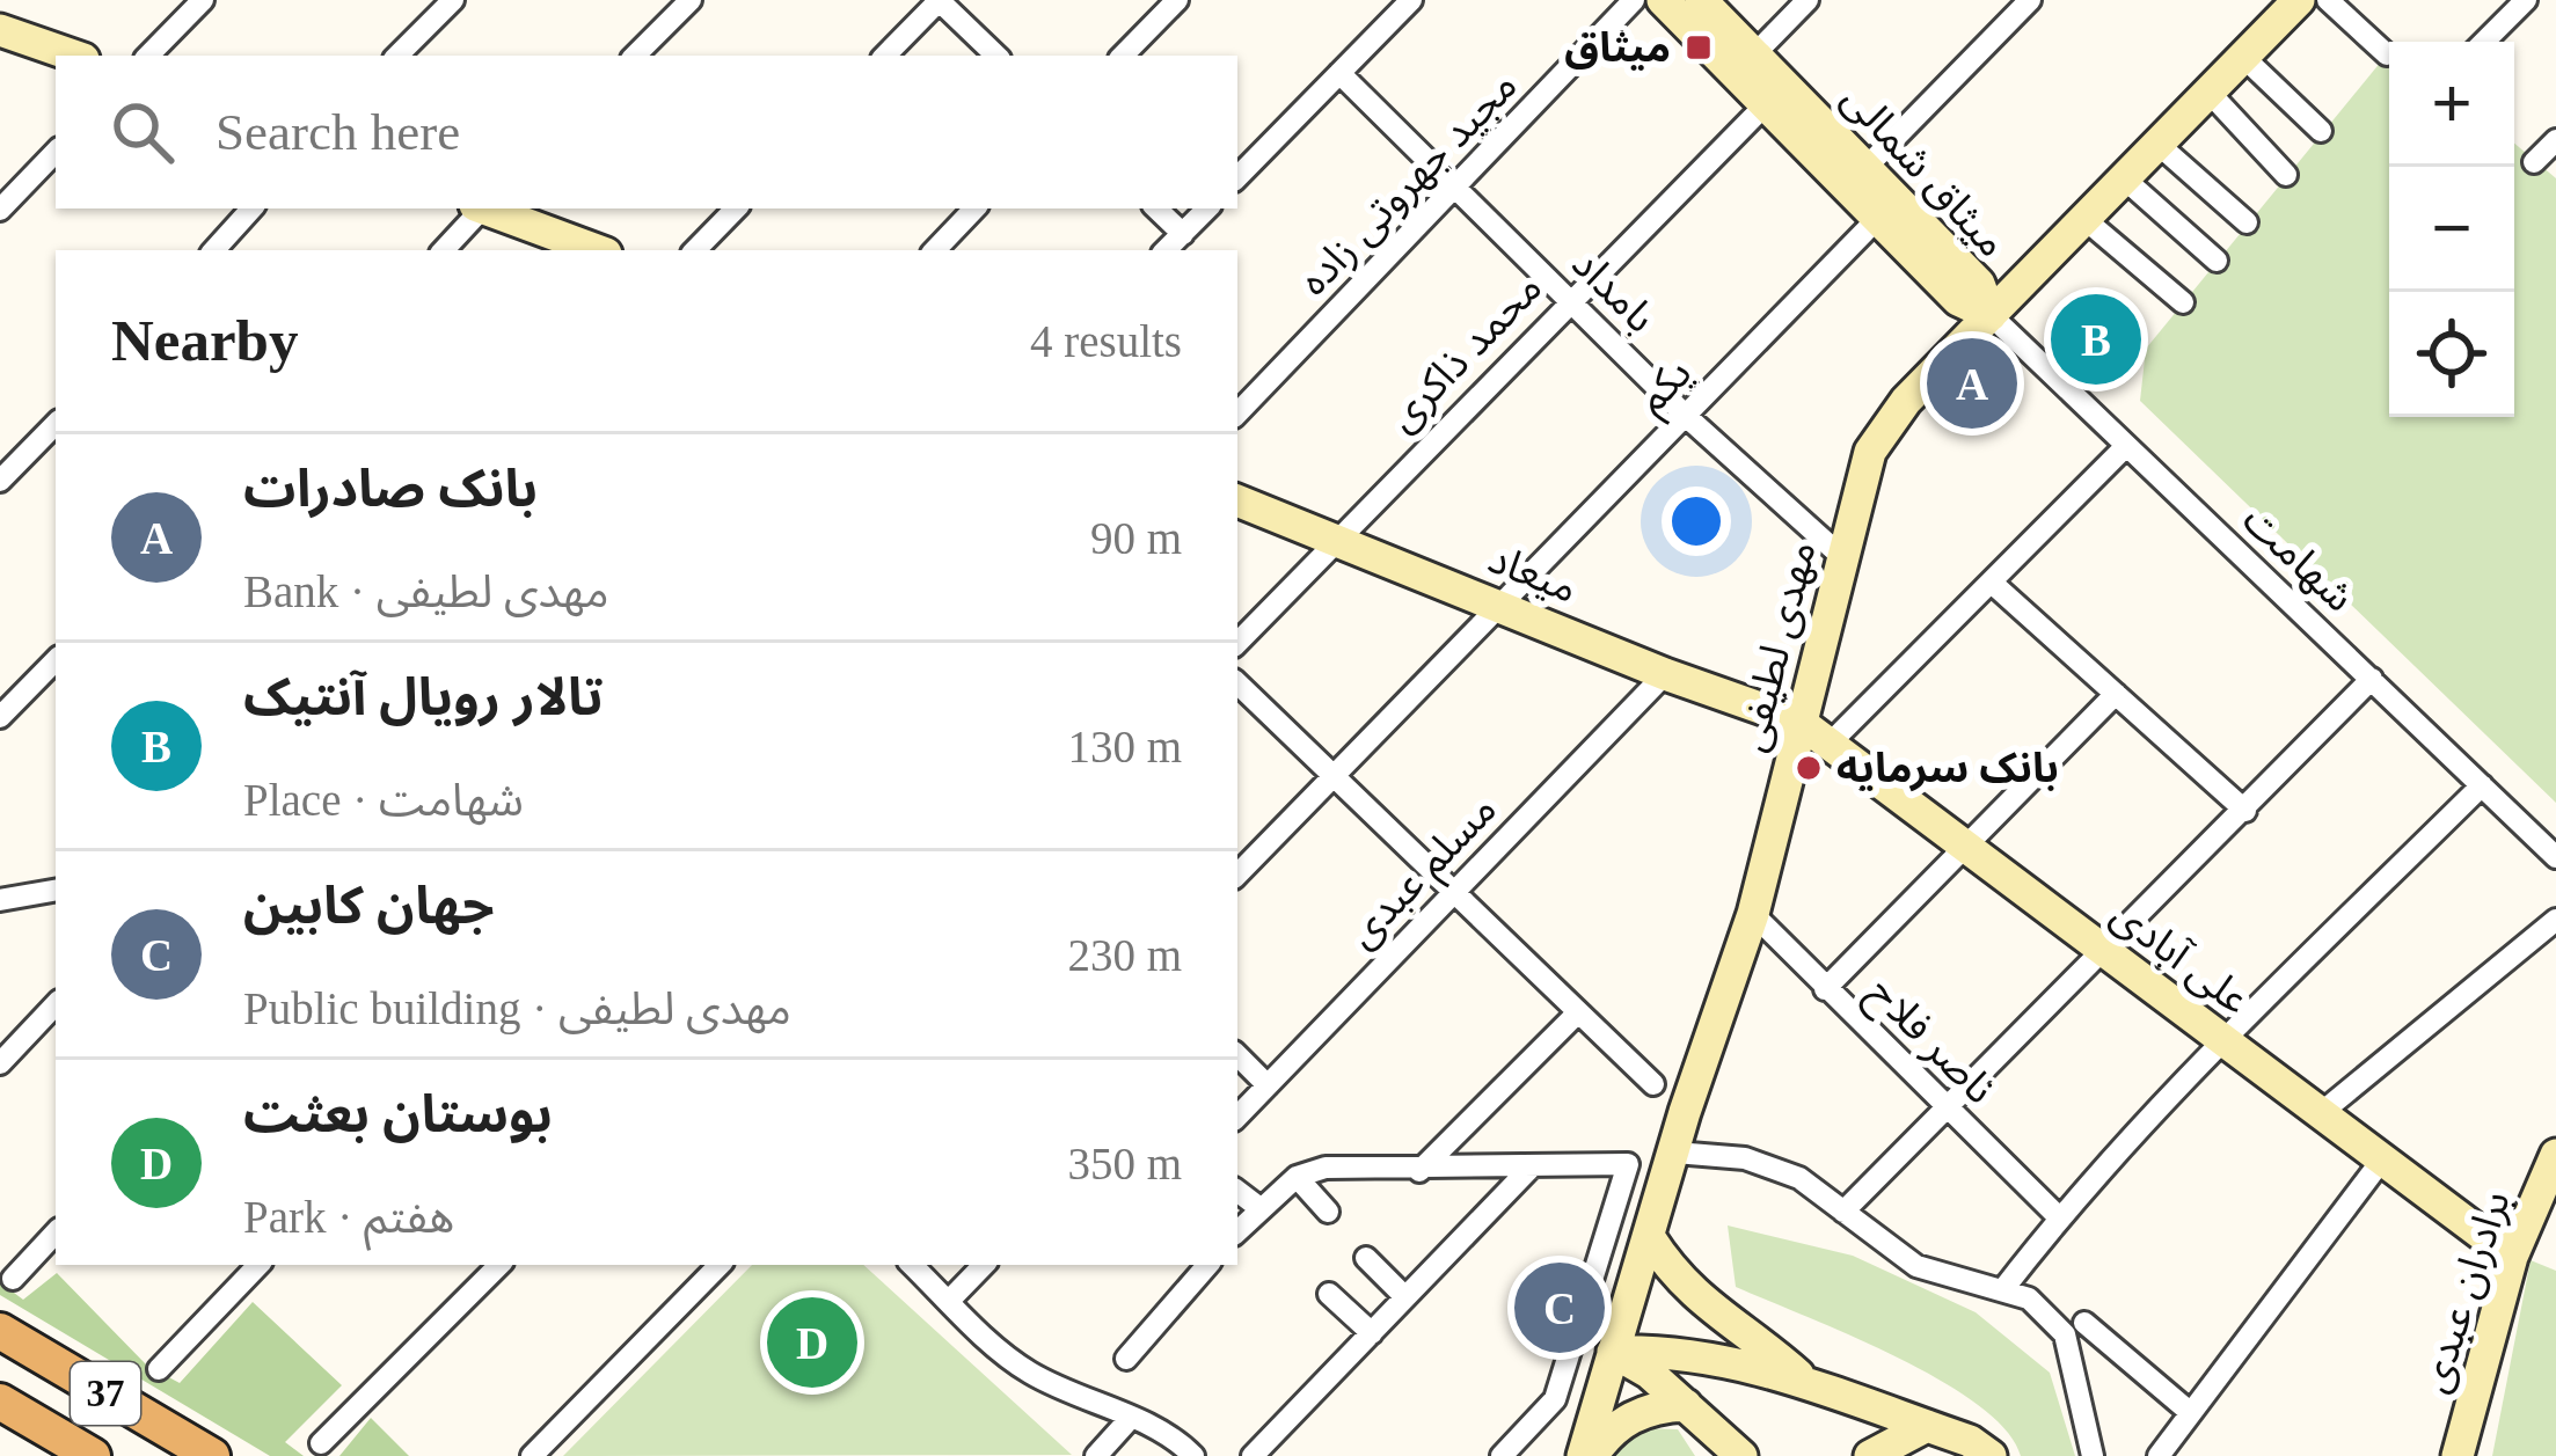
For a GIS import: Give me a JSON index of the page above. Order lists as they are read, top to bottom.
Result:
{
  "streets": {
    "highway": ["37"],
    "main road": [
      "میثاق شمالی",
      "میعاد",
      "مهدی لطیفی",
      "علی آبادی",
      "برادران عبدی"
    ],
    "street": [
      "مجید جهروتی زاده",
      "بامداد",
      "محمد ذاکری",
      "یکم",
      "شهامت",
      "مسلم عبدی",
      "ناصر فلاح"
    ]
  },
  "crossings": [
    ["میثاق شمالی", "محمد ذاکری"],
    ["میثاق شمالی", "یکم"],
    ["میثاق شمالی", "شهامت"],
    ["میثاق شمالی", "مهدی لطیفی"],
    ["مجید جهروتی زاده", "بامداد"],
    ["بامداد", "محمد ذاکری"],
    ["بامداد", "یکم"],
    ["بامداد", "مهدی لطیفی"],
    ["محمد ذاکری", "میعاد"],
    ["یکم", "میعاد"],
    ["شهامت", "مهدی لطیفی"],
    ["میعاد", "مهدی لطیفی"],
    ["میعاد", "مسلم عبدی"],
    ["میعاد", "علی آبادی"],
    ["مهدی لطیفی", "علی آبادی"],
    ["مهدی لطیفی", "ناصر فلاح"],
    ["علی آبادی", "برادران عبدی"]
  ],
  "places": {
    "transit": ["میثاق"],
    "other": ["بانک سرمایه"]
  },
  "page": {
    "map_buttons": ["+", "−"],
    "search": "Search here",
    "heading": ["Nearby", "4 results"],
    "pins": [
      "B",
      "A",
      "C",
      "D"
    ],
    "list": [
      {
        "mark": "A",
        "name": "بانک صادرات",
        "note": "Bank · مهدی لطیفی",
        "value": "90 m"
      },
      {
        "mark": "B",
        "name": "تالار رویال آنتیک",
        "note": "Place · شهامت",
        "value": "130 m"
      },
      {
        "mark": "C",
        "name": "جهان کابین",
        "note": "Public building · مهدی لطیفی",
        "value": "230 m"
      },
      {
        "mark": "D",
        "name": "بوستان بعثت",
        "note": "Park · هفتم",
        "value": "350 m"
      }
    ]
  }
}
